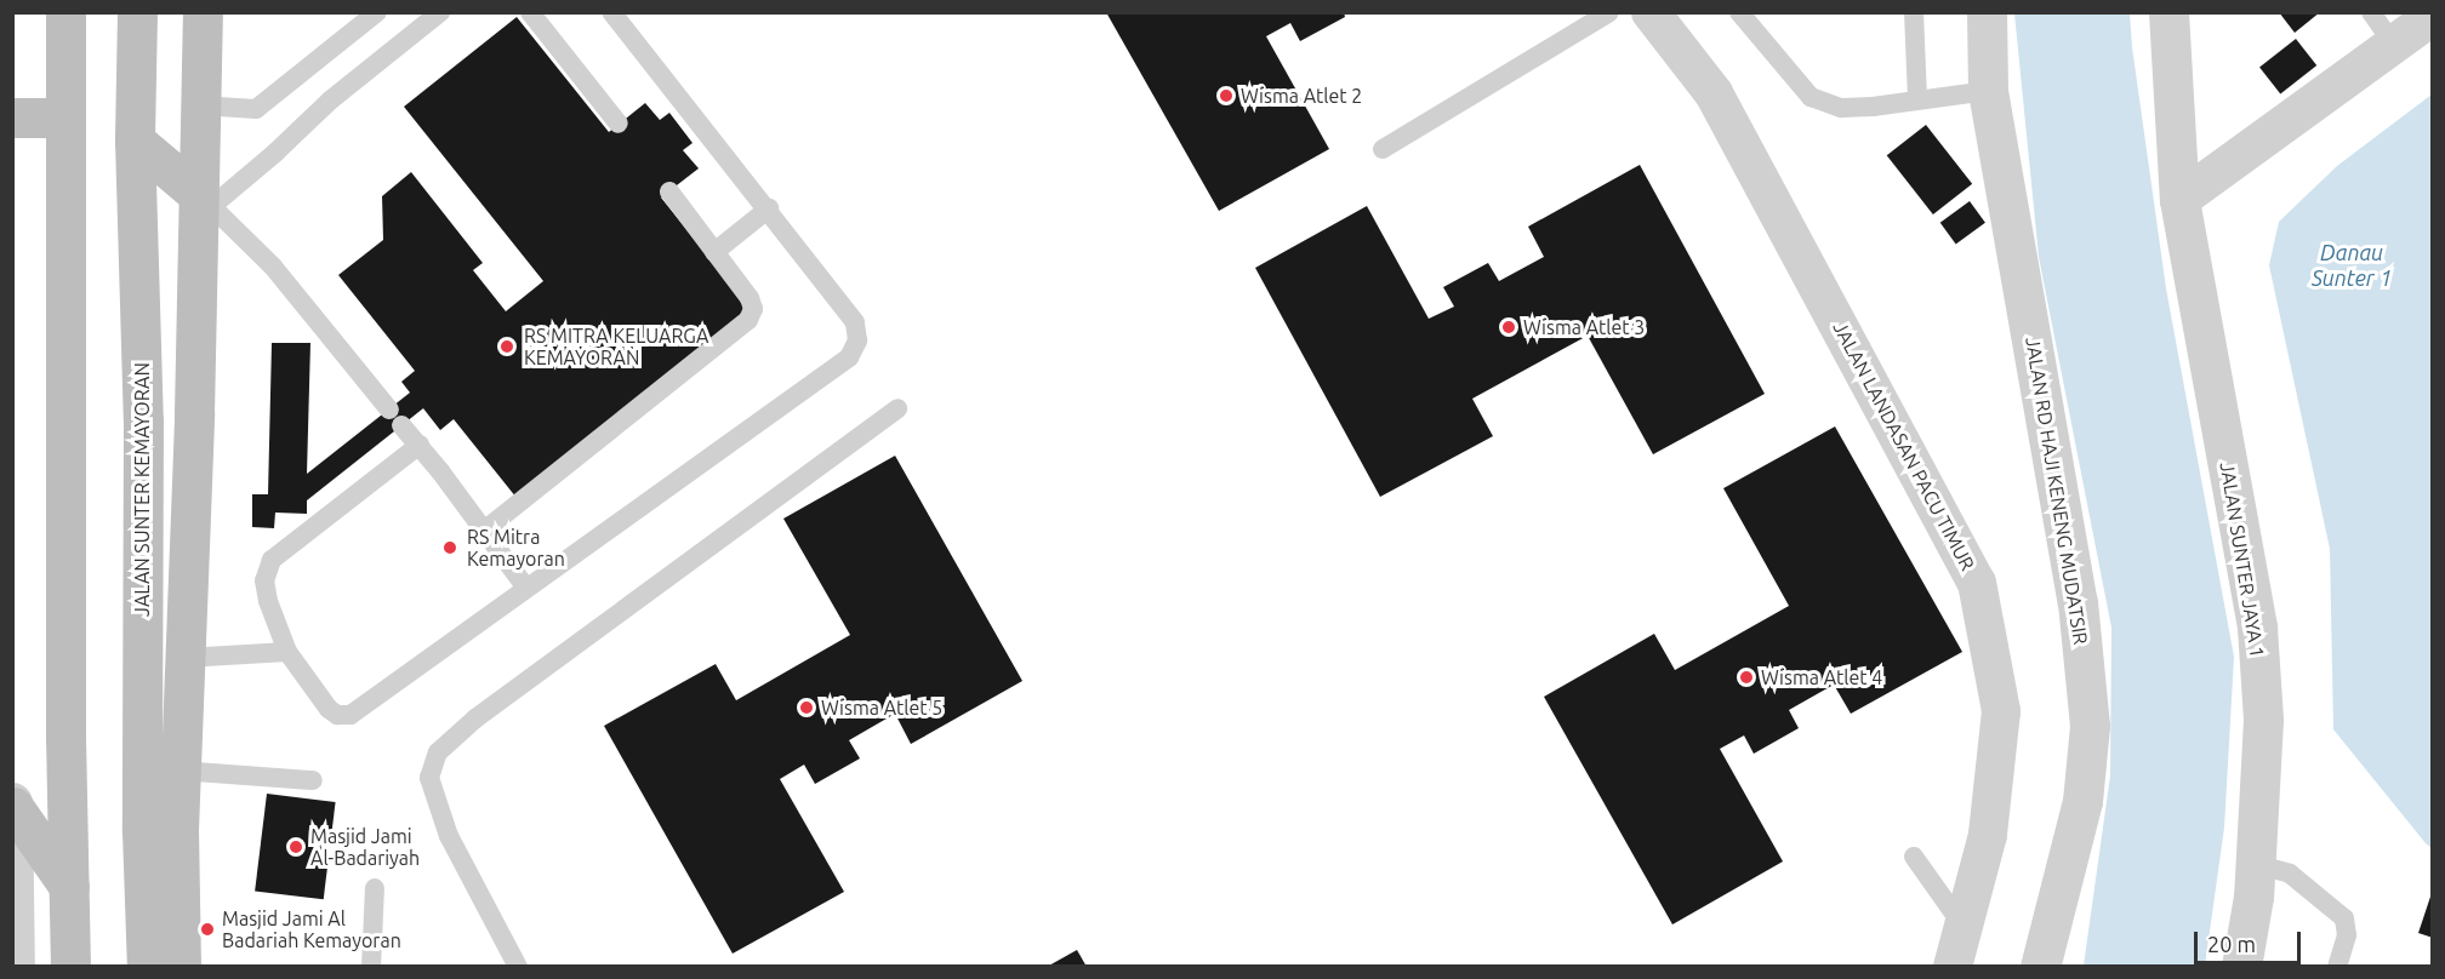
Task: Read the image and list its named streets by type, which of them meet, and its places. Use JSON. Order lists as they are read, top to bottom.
{
  "streets": {
    "main road": ["JALAN SUNTER KEMAYORAN"],
    "street": ["JALAN LANDASAN PACU TIMUR", "JALAN RD HAJI KENENG MUDATSIR", "JALAN SUNTER JAYA 1"]
  },
  "water": ["Danau Sunter 1"],
  "places": [
    "Wisma Atlet 2",
    "Wisma Atlet 3",
    "RS MITRA KELUARGA KEMAYORAN",
    "RS Mitra Kemayoran",
    "Wisma Atlet 4",
    "Wisma Atlet 5",
    "Masjid Jami Al-Badariyah",
    "Masjid Jami Al Badariah Kemayoran"
  ],
  "scale_bar": "20 m"
}
